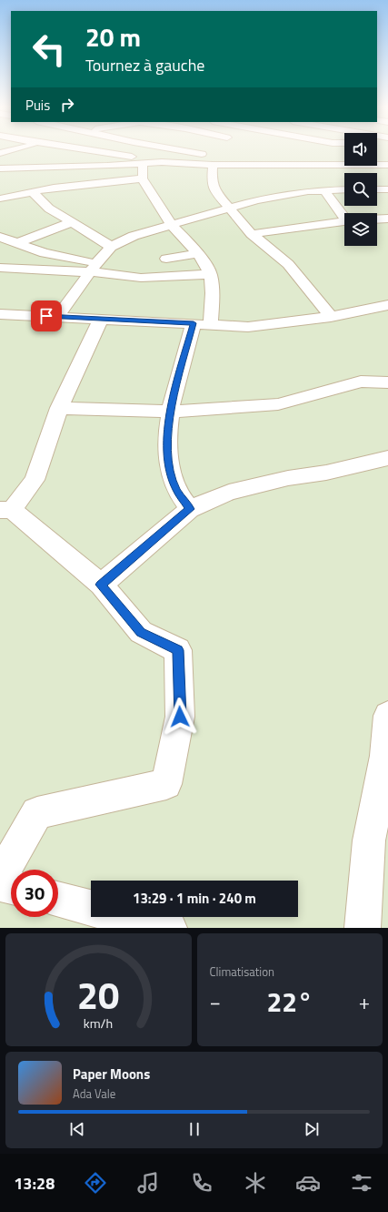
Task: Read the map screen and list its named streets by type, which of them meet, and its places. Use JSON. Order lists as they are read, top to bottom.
{
  "page": {
    "turn": ["20 m", "Tournez à gauche"],
    "then": "Puis",
    "limit": "30",
    "trip": "13:29 · 1 min · 240 m",
    "tile": "Climatisation",
    "heat": ["−", "22°", "+"],
    "song": ["Paper Moons", "Ada Vale"],
    "tabs": "13:28",
    "gauge": ["20", "km/h"]
  }
}
